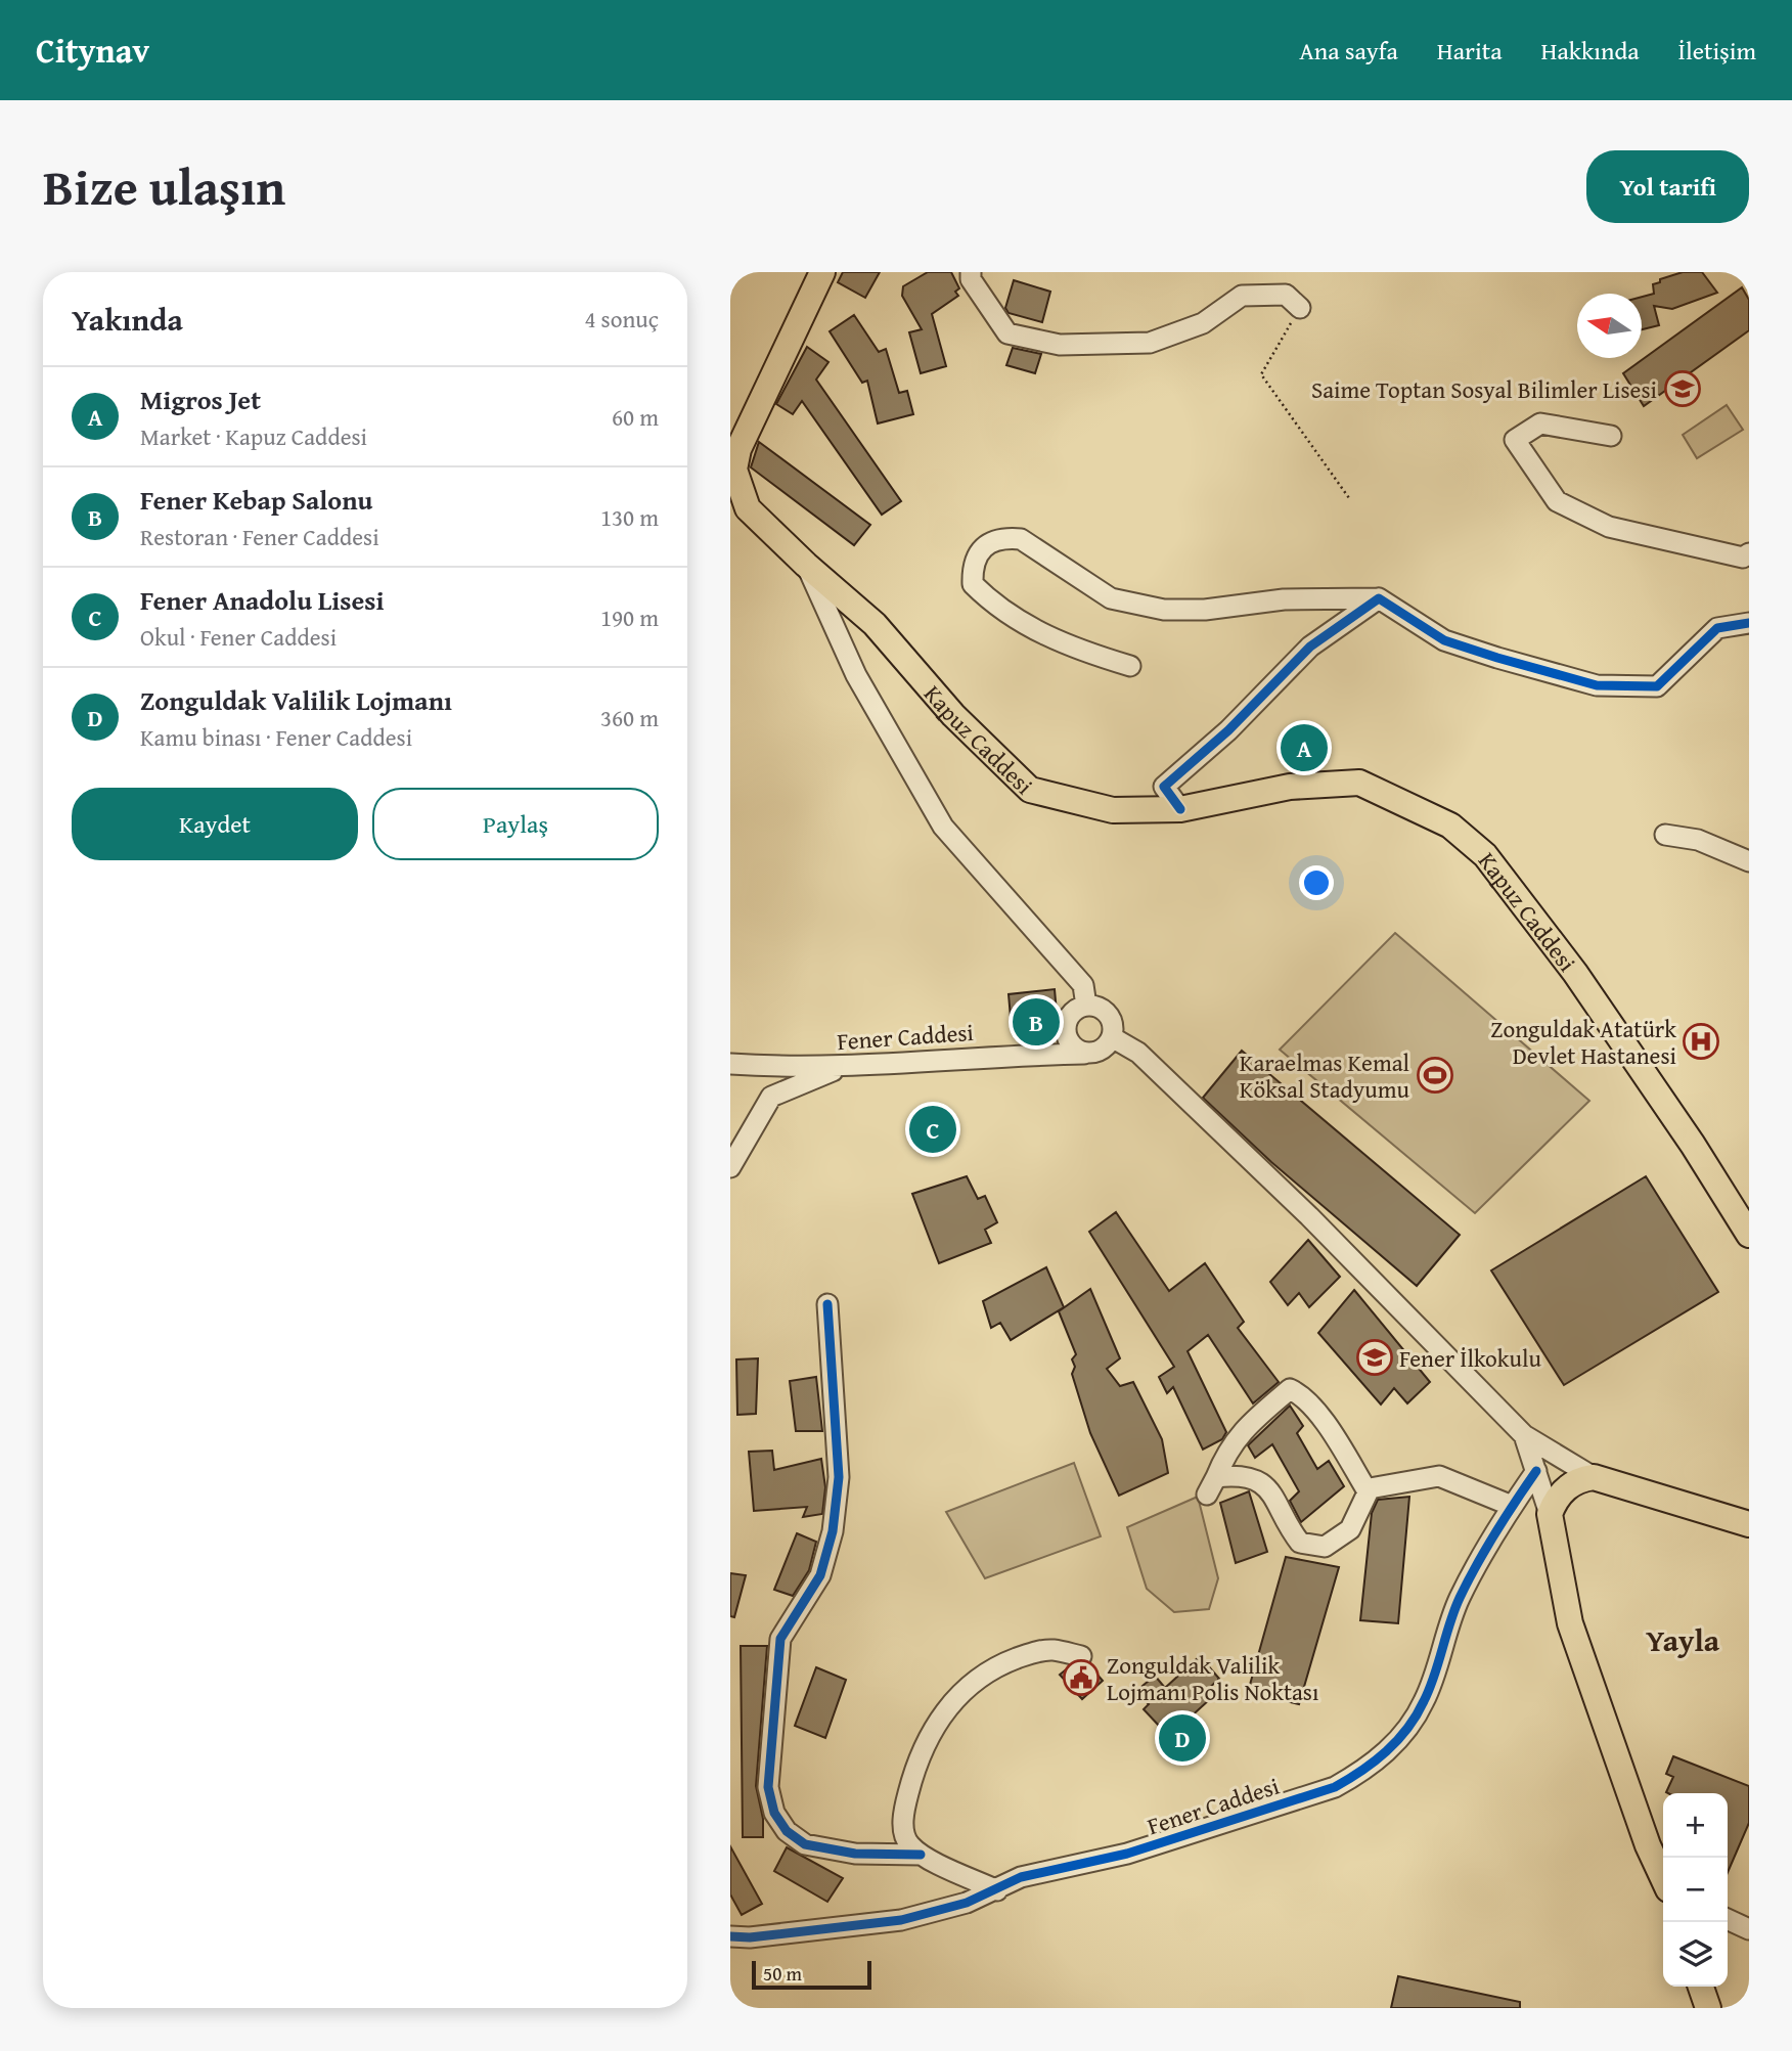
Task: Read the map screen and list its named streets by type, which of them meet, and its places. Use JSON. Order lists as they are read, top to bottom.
{
  "streets": {
    "main road": ["Kapuz Caddesi"],
    "street": ["Fener Caddesi"]
  },
  "districts": ["Yayla"],
  "places": {
    "school or university": ["Saime Toptan Sosyal Bilimler Lisesi", "Fener İlkokulu"],
    "hospital": ["Zonguldak Atatürk Devlet Hastanesi"],
    "sports": ["Karaelmas Kemal Köksal Stadyumu"],
    "public building": ["Zonguldak Valilik Lojmanı Polis Noktası"]
  },
  "scale_bar": "50 m",
  "north": "left",
  "page": {
    "header": "Citynav",
    "nav": [
      "Ana sayfa",
      "Harita",
      "Hakkında",
      "İletişim"
    ],
    "title": "Bize ulaşın",
    "buttons": [
      "Yol tarifi",
      ["Kaydet", "Paylaş"]
    ],
    "heading": ["Yakında", "4 sonuç"],
    "list": [
      {
        "mark": "A",
        "name": "Migros Jet",
        "note": "Market · Kapuz Caddesi",
        "value": "60 m"
      },
      {
        "mark": "B",
        "name": "Fener Kebap Salonu",
        "note": "Restoran · Fener Caddesi",
        "value": "130 m"
      },
      {
        "mark": "C",
        "name": "Fener Anadolu Lisesi",
        "note": "Okul · Fener Caddesi",
        "value": "190 m"
      },
      {
        "mark": "D",
        "name": "Zonguldak Valilik Lojmanı",
        "note": "Kamu binası · Fener Caddesi",
        "value": "360 m"
      }
    ],
    "pins": [
      "A",
      "B",
      "C",
      "D"
    ],
    "map_buttons": ["+", "−"],
    "scale": "50 m"
  }
}
